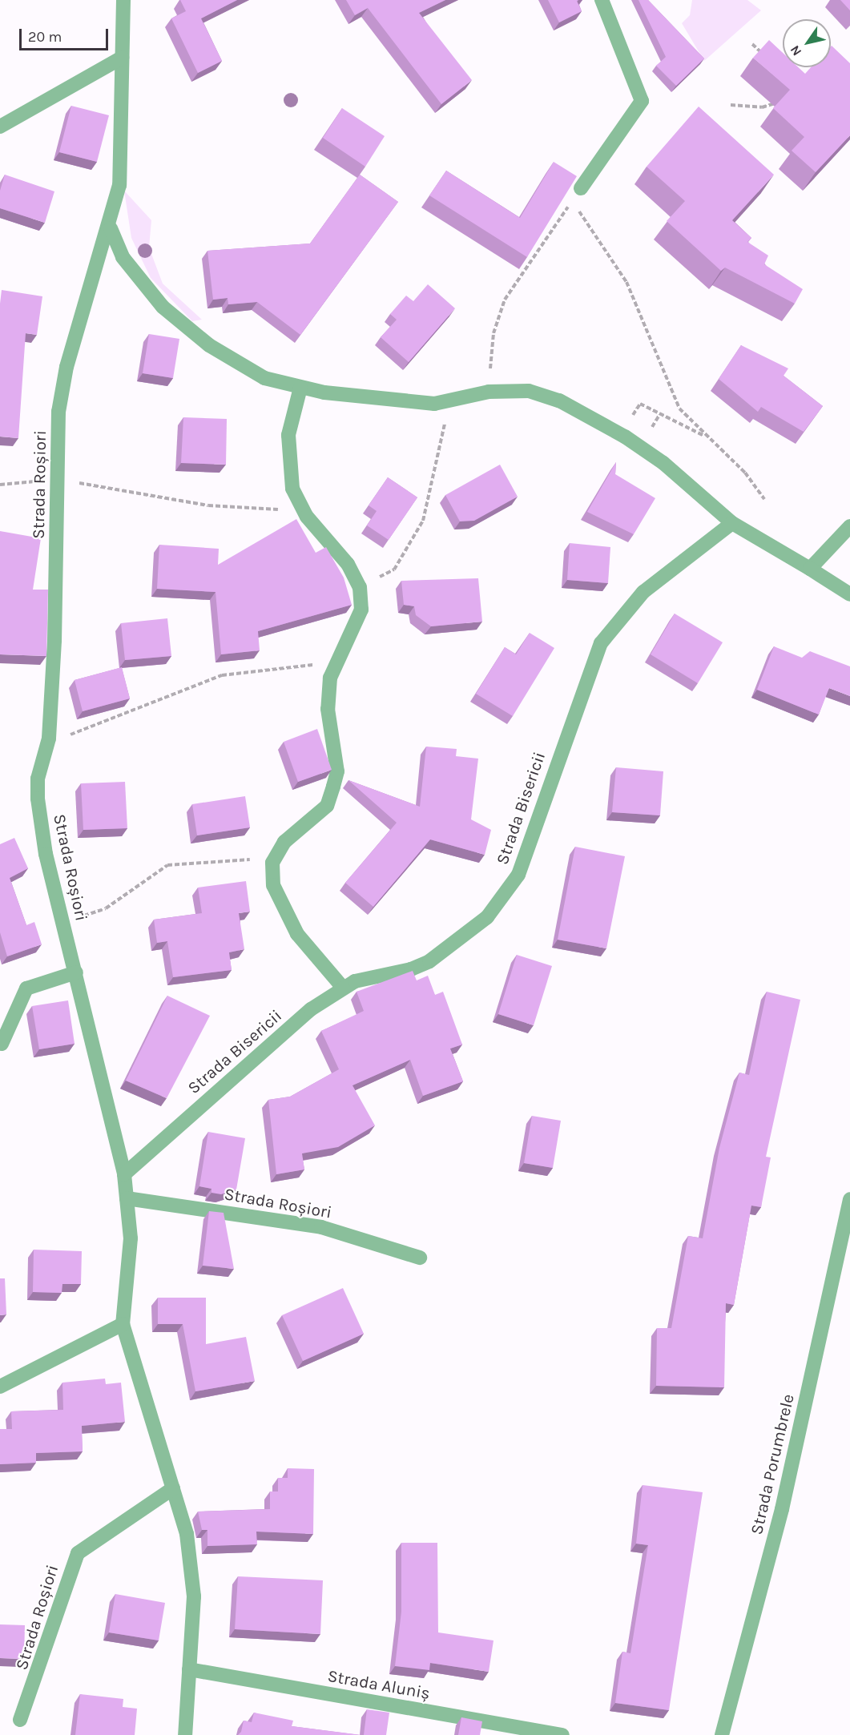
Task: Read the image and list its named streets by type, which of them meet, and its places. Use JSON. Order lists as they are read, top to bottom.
{
  "streets": {
    "street": [
      "Strada Roșiori",
      "Strada Bisericii",
      "Strada Porumbrele",
      "Strada Aluniș"
    ]
  },
  "crossings": [
    ["Strada Roșiori", "Strada Bisericii"],
    ["Strada Roșiori", "Strada Aluniș"]
  ],
  "scale_bar": "20 m",
  "north": "bottom left"
}
